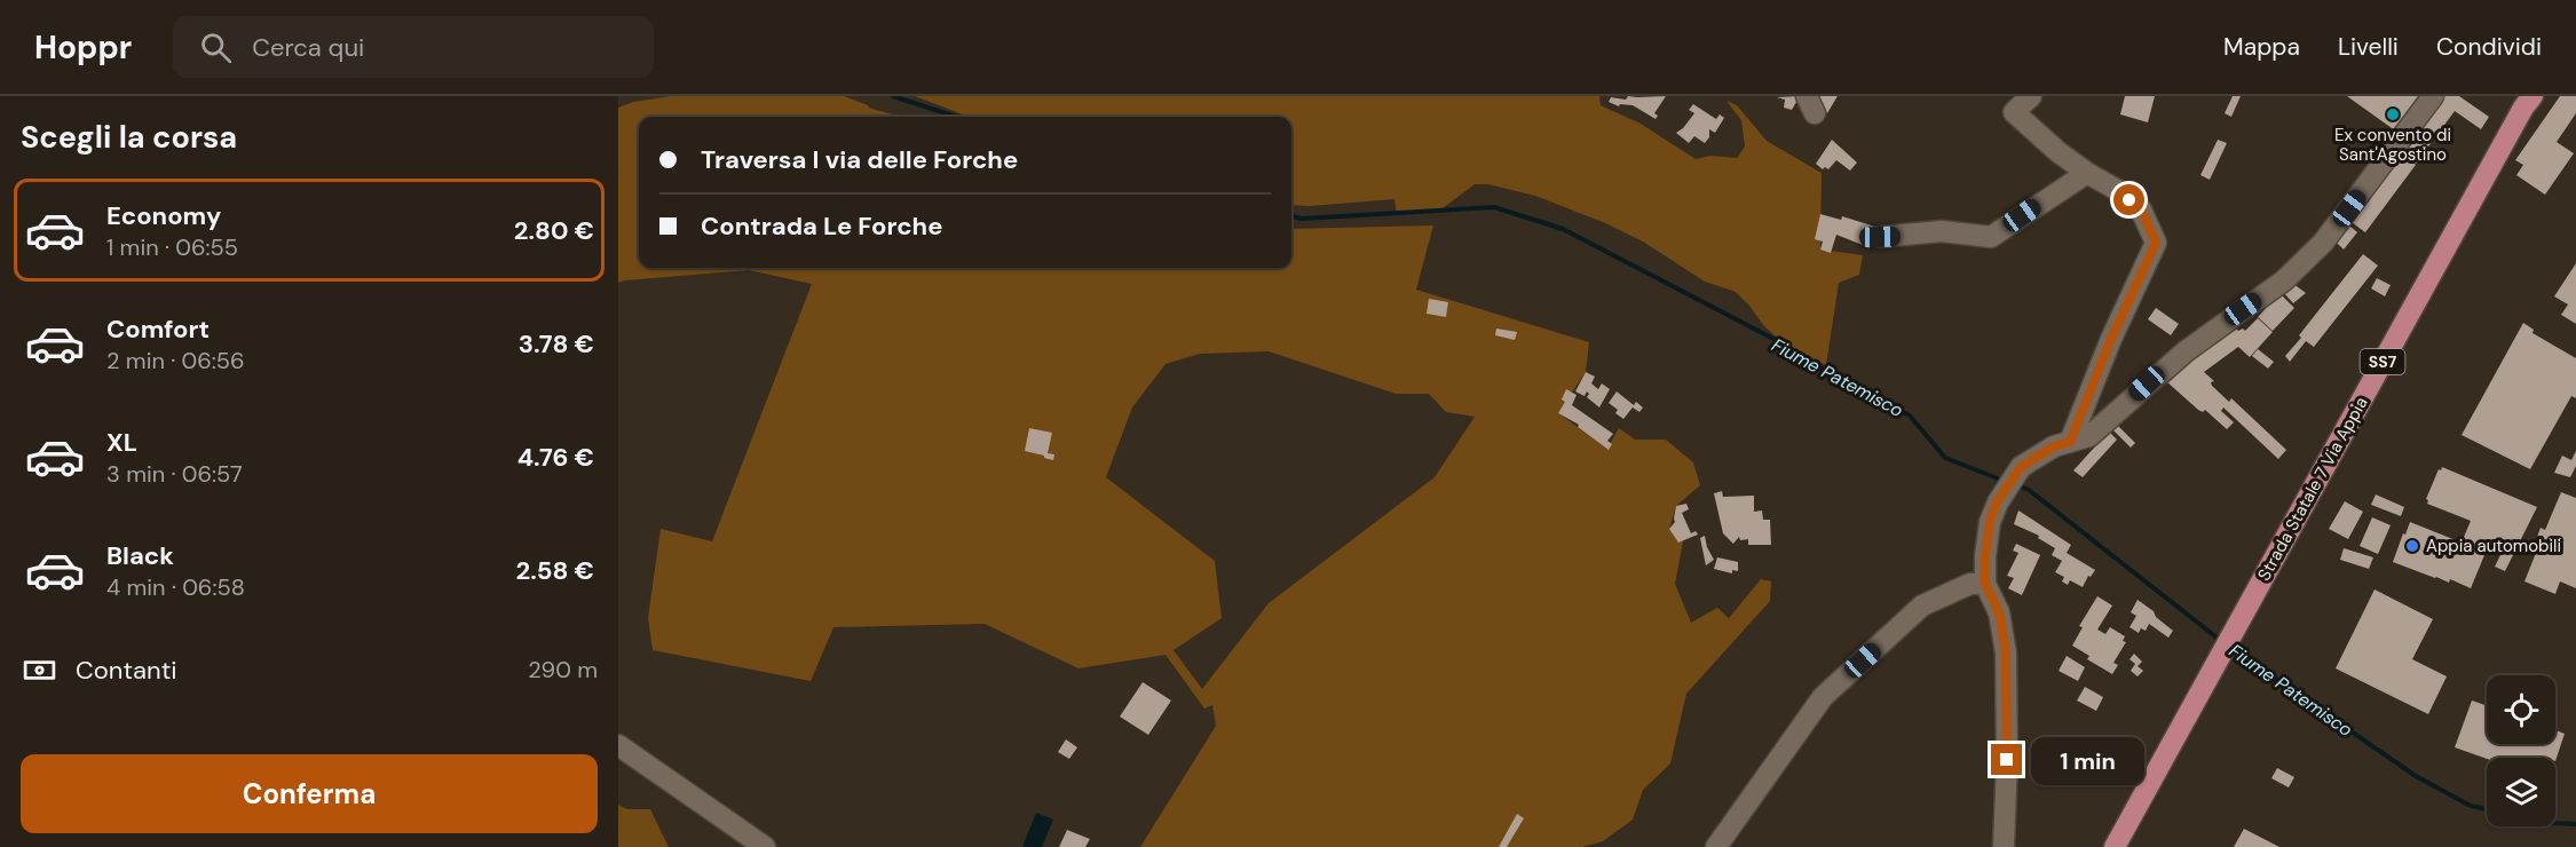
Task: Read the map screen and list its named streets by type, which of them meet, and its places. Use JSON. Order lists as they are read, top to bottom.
{
  "streets": {
    "main road": ["SS7", "Strada Statale 7 Via Appia"]
  },
  "water": ["Fiume Patemisco"],
  "places": ["Ex convento di Sant'Agostino", "Appia automobili"],
  "page": {
    "header": "Hoppr",
    "search": "Cerca qui",
    "nav": ["Mappa", "Livelli", "Condividi"],
    "heading": "Scegli la corsa",
    "banner": ["Traversa I via delle Forche", "Contrada Le Forche"],
    "list": [
      {
        "name": "Economy",
        "note": "1 min · 06:55",
        "value": "2.80 €"
      },
      {
        "name": "Comfort",
        "note": "2 min · 06:56",
        "value": "3.78 €"
      },
      {
        "name": "XL",
        "note": "3 min · 06:57",
        "value": "4.76 €"
      },
      {
        "name": "Black",
        "note": "4 min · 06:58",
        "value": "2.58 €"
      }
    ],
    "pay": ["Contanti", "290 m"],
    "bubble": "1 min",
    "buttons": "Conferma"
  }
}
